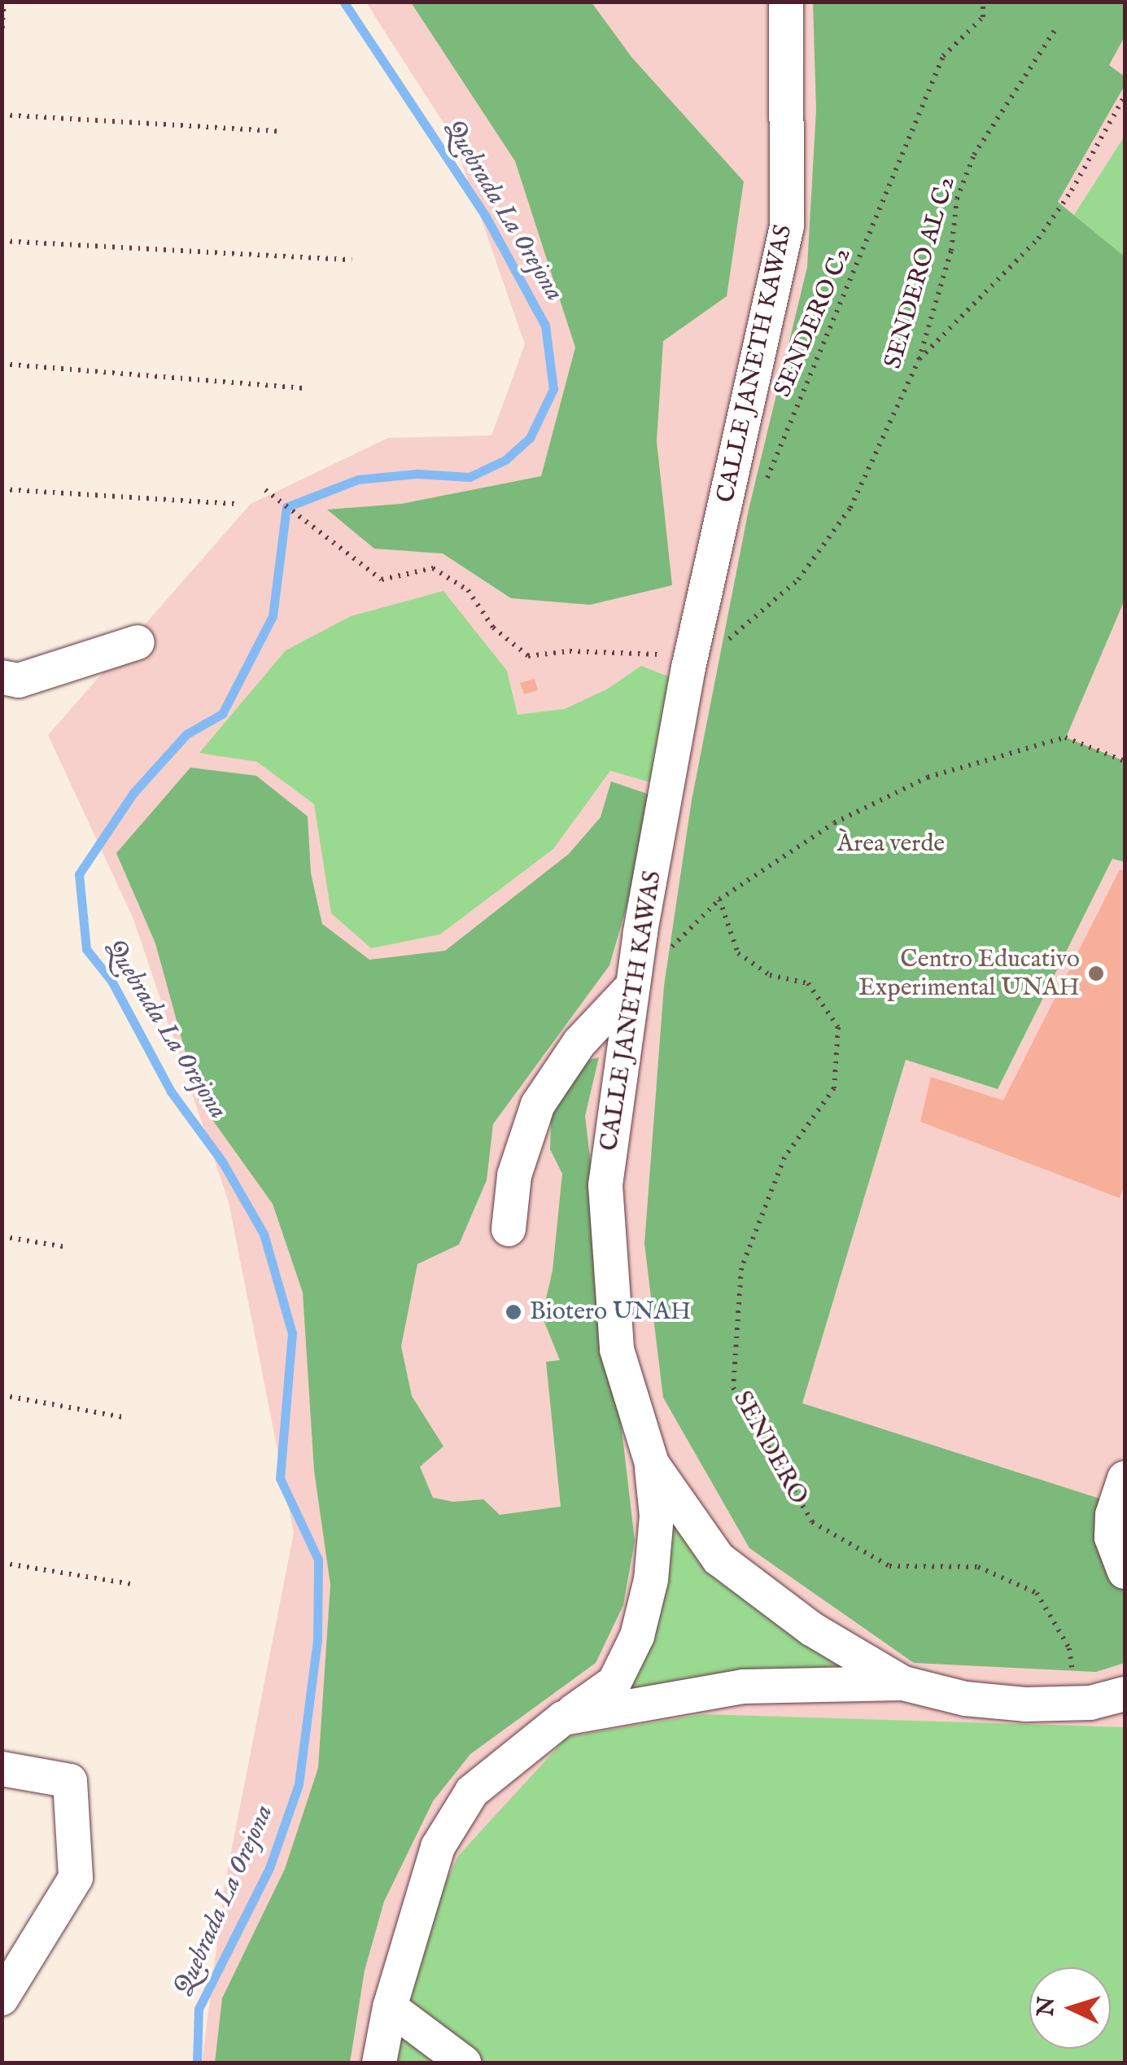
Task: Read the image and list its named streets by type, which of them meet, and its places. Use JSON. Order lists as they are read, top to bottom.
{
  "streets": {
    "street": ["CALLE JANETH KAWAS"],
    "path": ["SENDERO AL C2", "SENDERO C2", "SENDERO"]
  },
  "crossings": [
    ["SENDERO AL C2", "CALLE JANETH KAWAS"],
    ["CALLE JANETH KAWAS", "SENDERO"]
  ],
  "water": ["Quebrada La Orejona"],
  "parks": ["Àrea verde"],
  "places": ["Centro Educativo Experimental UNAH", "Biotero UNAH"],
  "north": "left"
}
